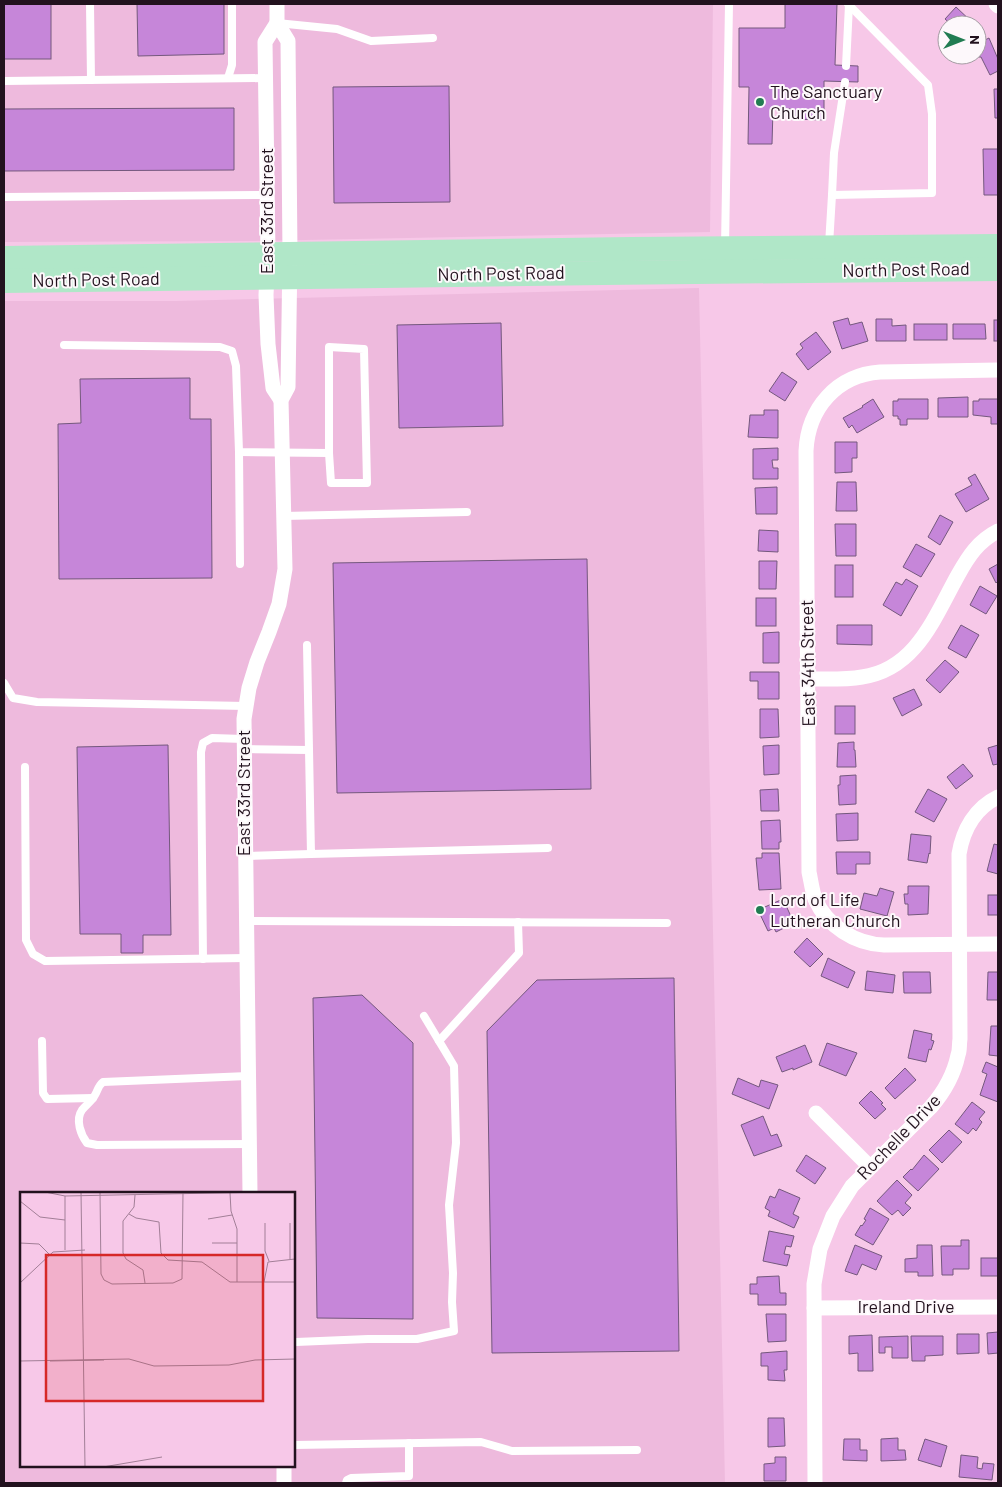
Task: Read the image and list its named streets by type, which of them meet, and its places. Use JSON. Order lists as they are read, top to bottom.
{
  "streets": {
    "main road": ["North Post Road"],
    "street": [
      "East 33rd Street",
      "East 34th Street",
      "Rochelle Drive",
      "Ireland Drive"
    ]
  },
  "crossings": [
    ["East 33rd Street", "North Post Road"],
    ["East 34th Street", "Rochelle Drive"],
    ["Rochelle Drive", "Ireland Drive"]
  ],
  "places": ["The Sanctuary Church", "Lord of Life Lutheran Church"],
  "north": "right"
}
